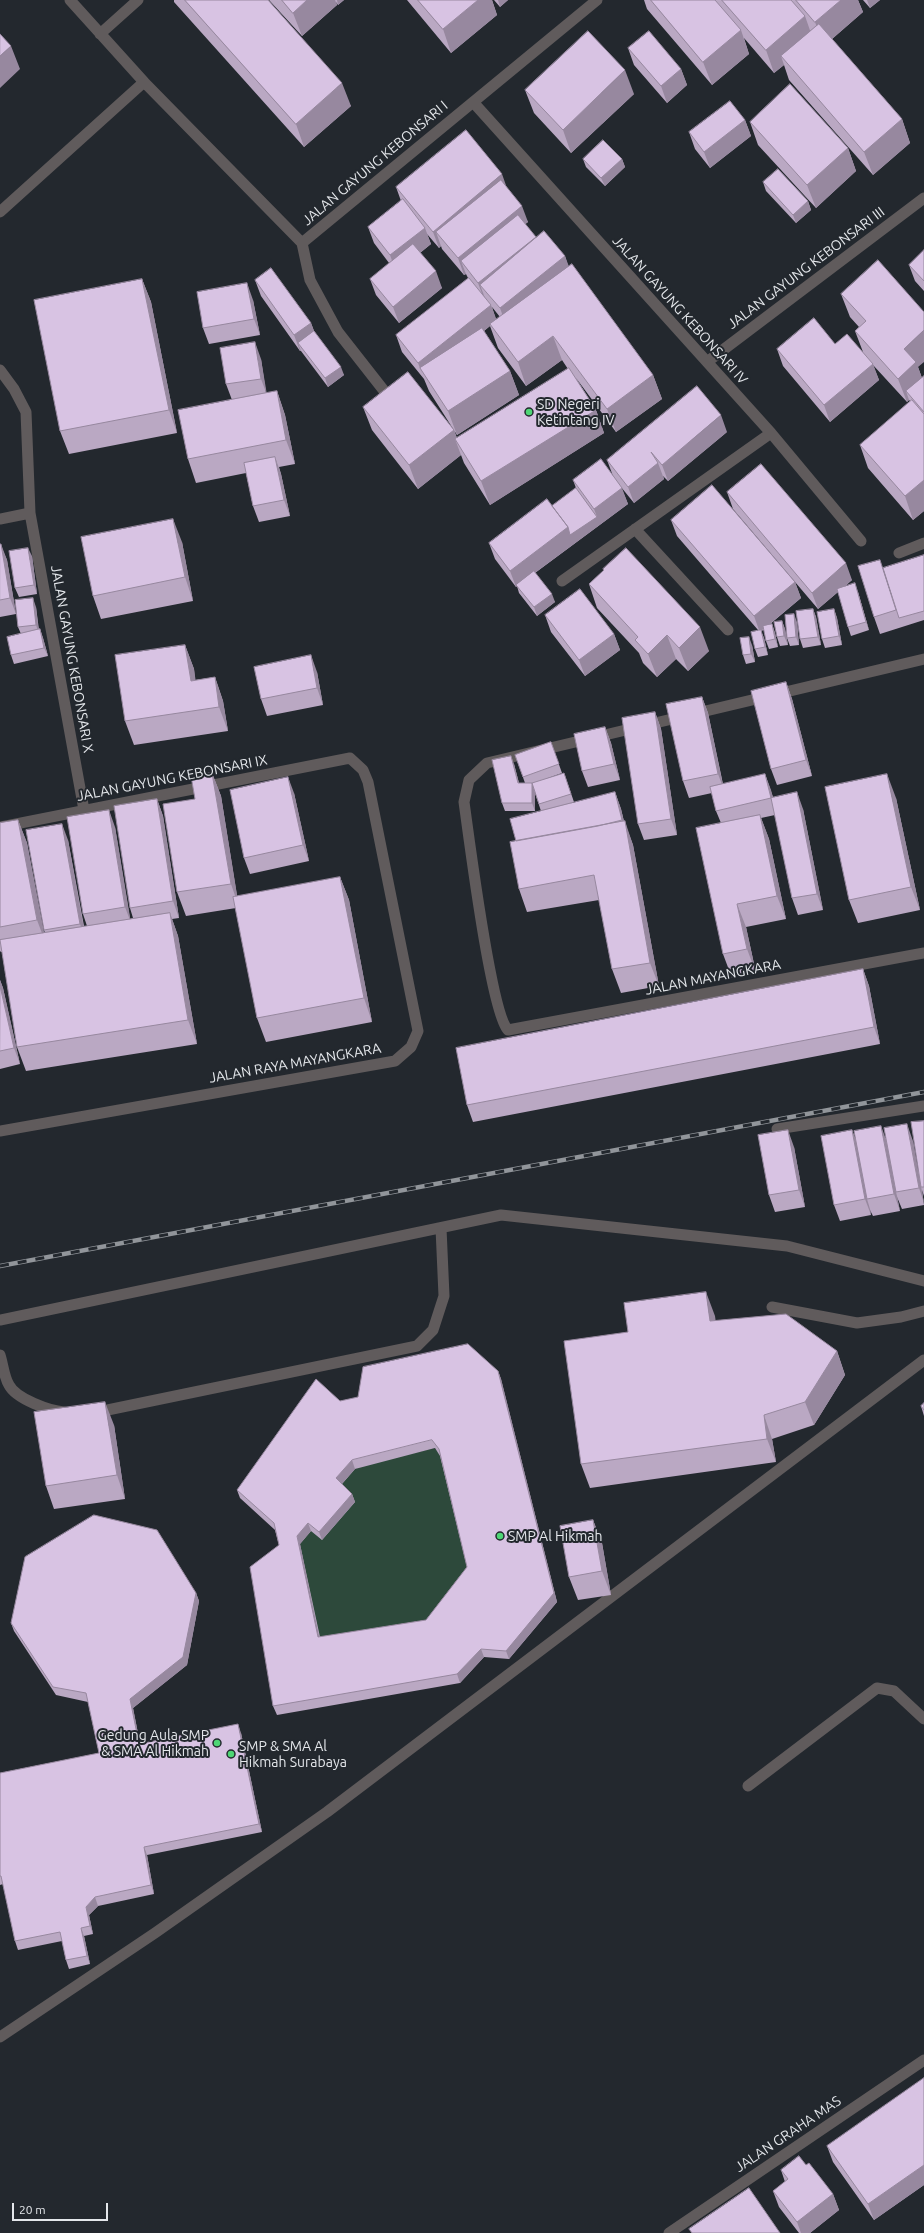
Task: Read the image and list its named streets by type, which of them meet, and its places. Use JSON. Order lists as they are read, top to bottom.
{
  "streets": {
    "street": [
      "JALAN GAYUNG KEBONSARI I",
      "JALAN GAYUNG KEBONSARI III",
      "JALAN GAYUNG KEBONSARI IV",
      "JALAN GAYUNG KEBONSARI X",
      "JALAN GAYUNG KEBONSARI IX",
      "JALAN MAYANGKARA",
      "JALAN RAYA MAYANGKARA",
      "JALAN GRAHA MAS"
    ]
  },
  "crossings": [
    ["JALAN GAYUNG KEBONSARI I", "JALAN GAYUNG KEBONSARI IV"],
    ["JALAN GAYUNG KEBONSARI III", "JALAN GAYUNG KEBONSARI IV"],
    ["JALAN GAYUNG KEBONSARI X", "JALAN GAYUNG KEBONSARI IX"],
    ["JALAN GAYUNG KEBONSARI IX", "JALAN RAYA MAYANGKARA"]
  ],
  "places": [
    "SD Negeri Ketintang IV",
    "SMP Al Hikmah",
    "Gedung Aula SMP & SMA Al Hikmah",
    "SMP & SMA Al Hikmah Surabaya"
  ],
  "scale_bar": "20 m"
}
